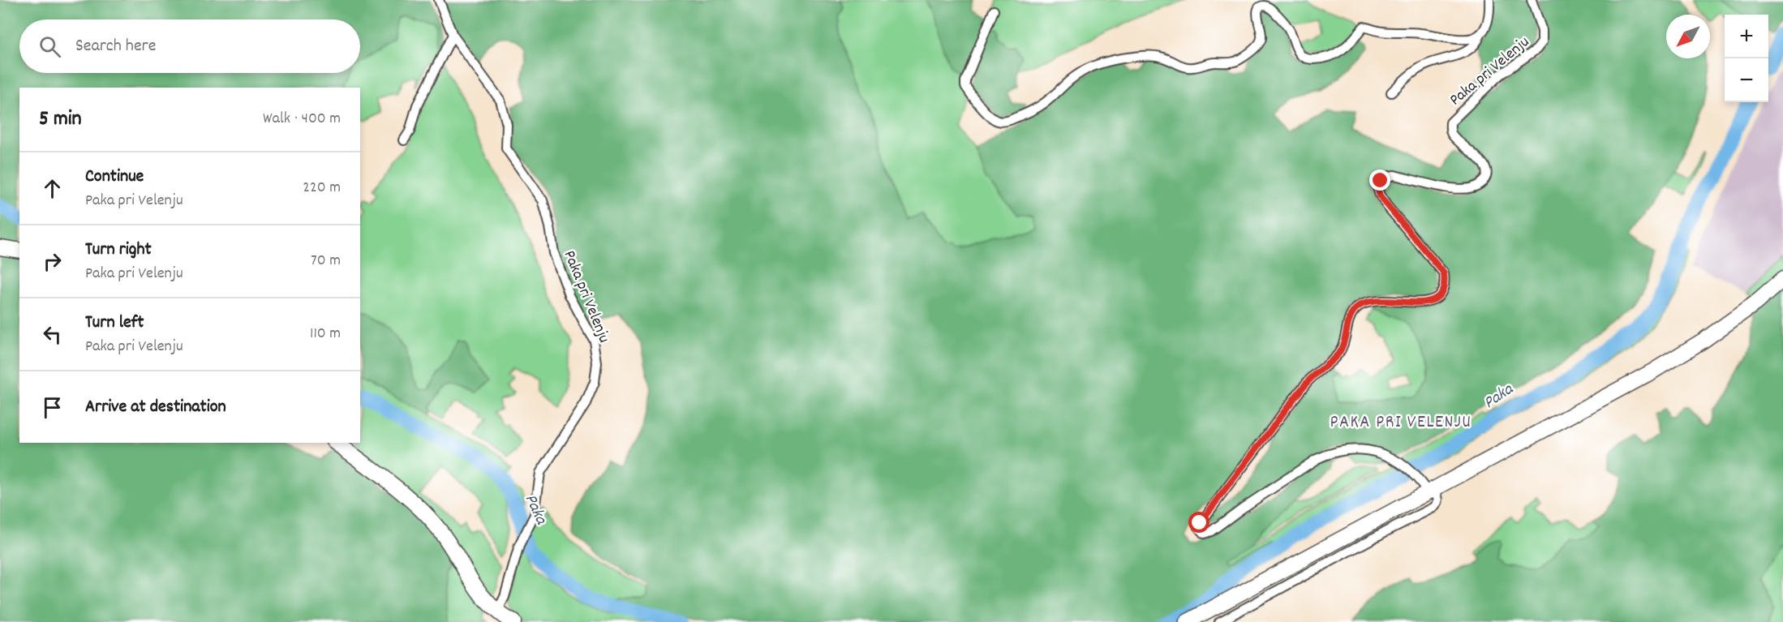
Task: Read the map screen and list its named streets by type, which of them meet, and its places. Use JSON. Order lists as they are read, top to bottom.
{
  "streets": {
    "street": ["Paka pri Velenju"]
  },
  "districts": ["PAKA PRI VELENJU"],
  "water": ["Paka"],
  "north": "bottom left",
  "page": {
    "map_buttons": ["+", "−"],
    "search": "Search here",
    "heading": ["5 min", "Walk · 400 m"],
    "list": [
      ["Continue", "Paka pri Velenju", "220 m"],
      ["Turn right", "Paka pri Velenju", "70 m"],
      ["Turn left", "Paka pri Velenju", "110 m"],
      "Arrive at destination"
    ]
  }
}
